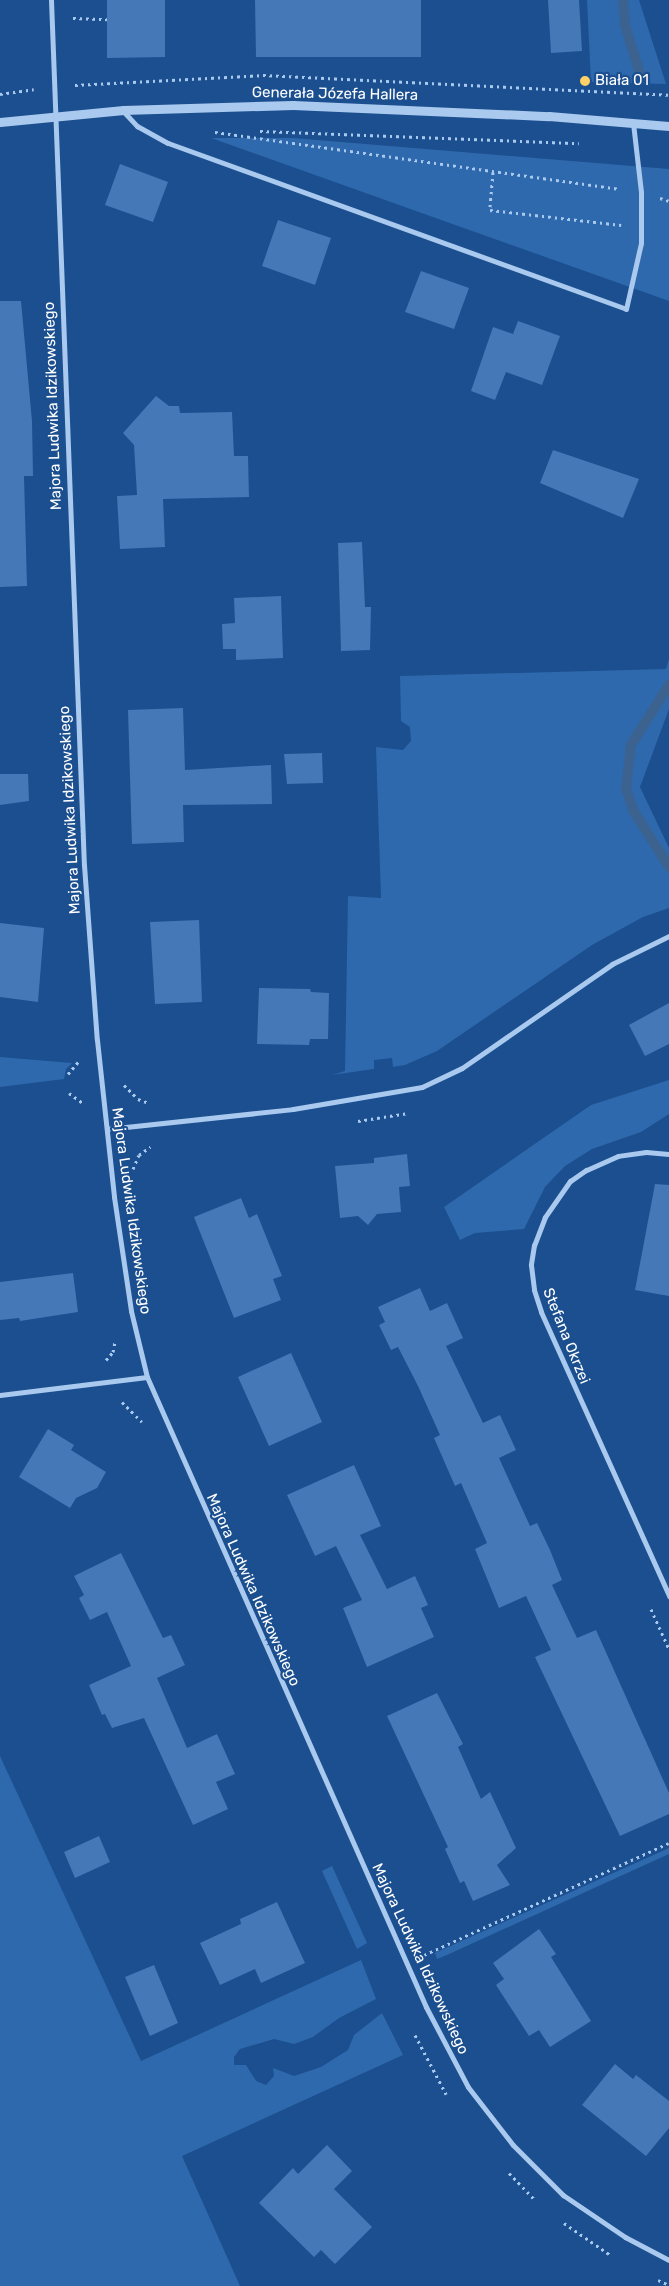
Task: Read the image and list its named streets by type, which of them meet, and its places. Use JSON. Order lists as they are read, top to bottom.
{
  "streets": {
    "street": ["Generała Józefa Hallera", "Majora Ludwika Idzikowskiego", "Stefana Okrzei"]
  },
  "crossings": [
    ["Generała Józefa Hallera", "Majora Ludwika Idzikowskiego"]
  ],
  "places": ["Biała 01"]
}
